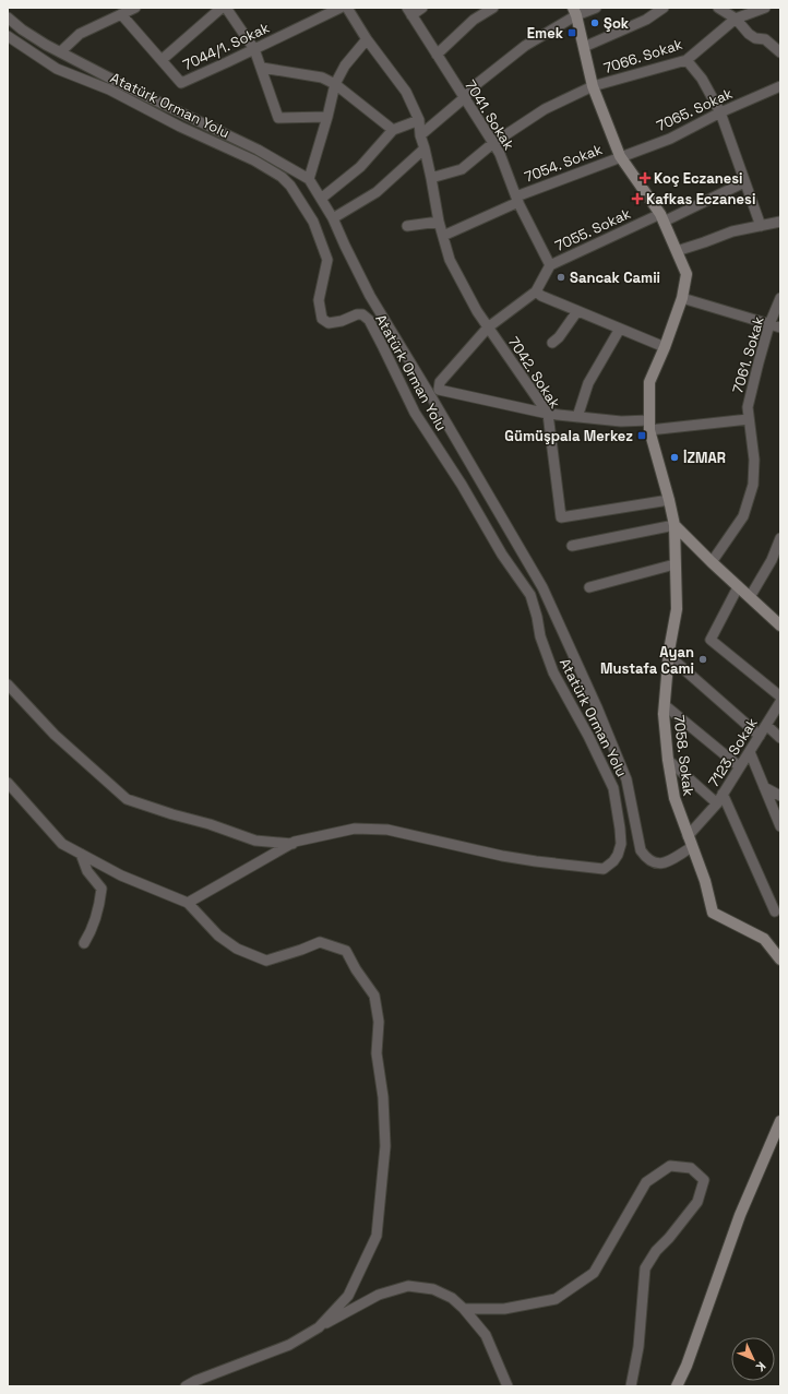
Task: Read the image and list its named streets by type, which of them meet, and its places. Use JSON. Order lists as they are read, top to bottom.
{
  "streets": {
    "main road": ["7058. Sokak"],
    "street": [
      "7044/1. Sokak",
      "7066. Sokak",
      "Atatürk Orman Yolu",
      "7065. Sokak",
      "7041. Sokak",
      "7054. Sokak",
      "7055. Sokak",
      "7061. Sokak",
      "7042. Sokak",
      "7123. Sokak"
    ]
  },
  "crossings": [
    ["7066. Sokak", "7041. Sokak"],
    ["7066. Sokak", "7042. Sokak"],
    ["7066. Sokak", "7058. Sokak"],
    ["7065. Sokak", "7054. Sokak"],
    ["7065. Sokak", "7058. Sokak"],
    ["7041. Sokak", "7054. Sokak"],
    ["7041. Sokak", "7055. Sokak"],
    ["7054. Sokak", "7042. Sokak"],
    ["7054. Sokak", "7058. Sokak"],
    ["7055. Sokak", "7042. Sokak"],
    ["7055. Sokak", "7058. Sokak"],
    ["7042. Sokak", "7058. Sokak"],
    ["7123. Sokak", "7058. Sokak"]
  ],
  "places": {
    "other": [
      "Şok",
      "Sancak Camii",
      "İZMAR",
      "Ayan Mustafa Cami"
    ],
    "transit": ["Emek", "Gümüşpala Merkez"],
    "health": ["Koç Eczanesi", "Kafkas Eczanesi"]
  },
  "north": "bottom right"
}
